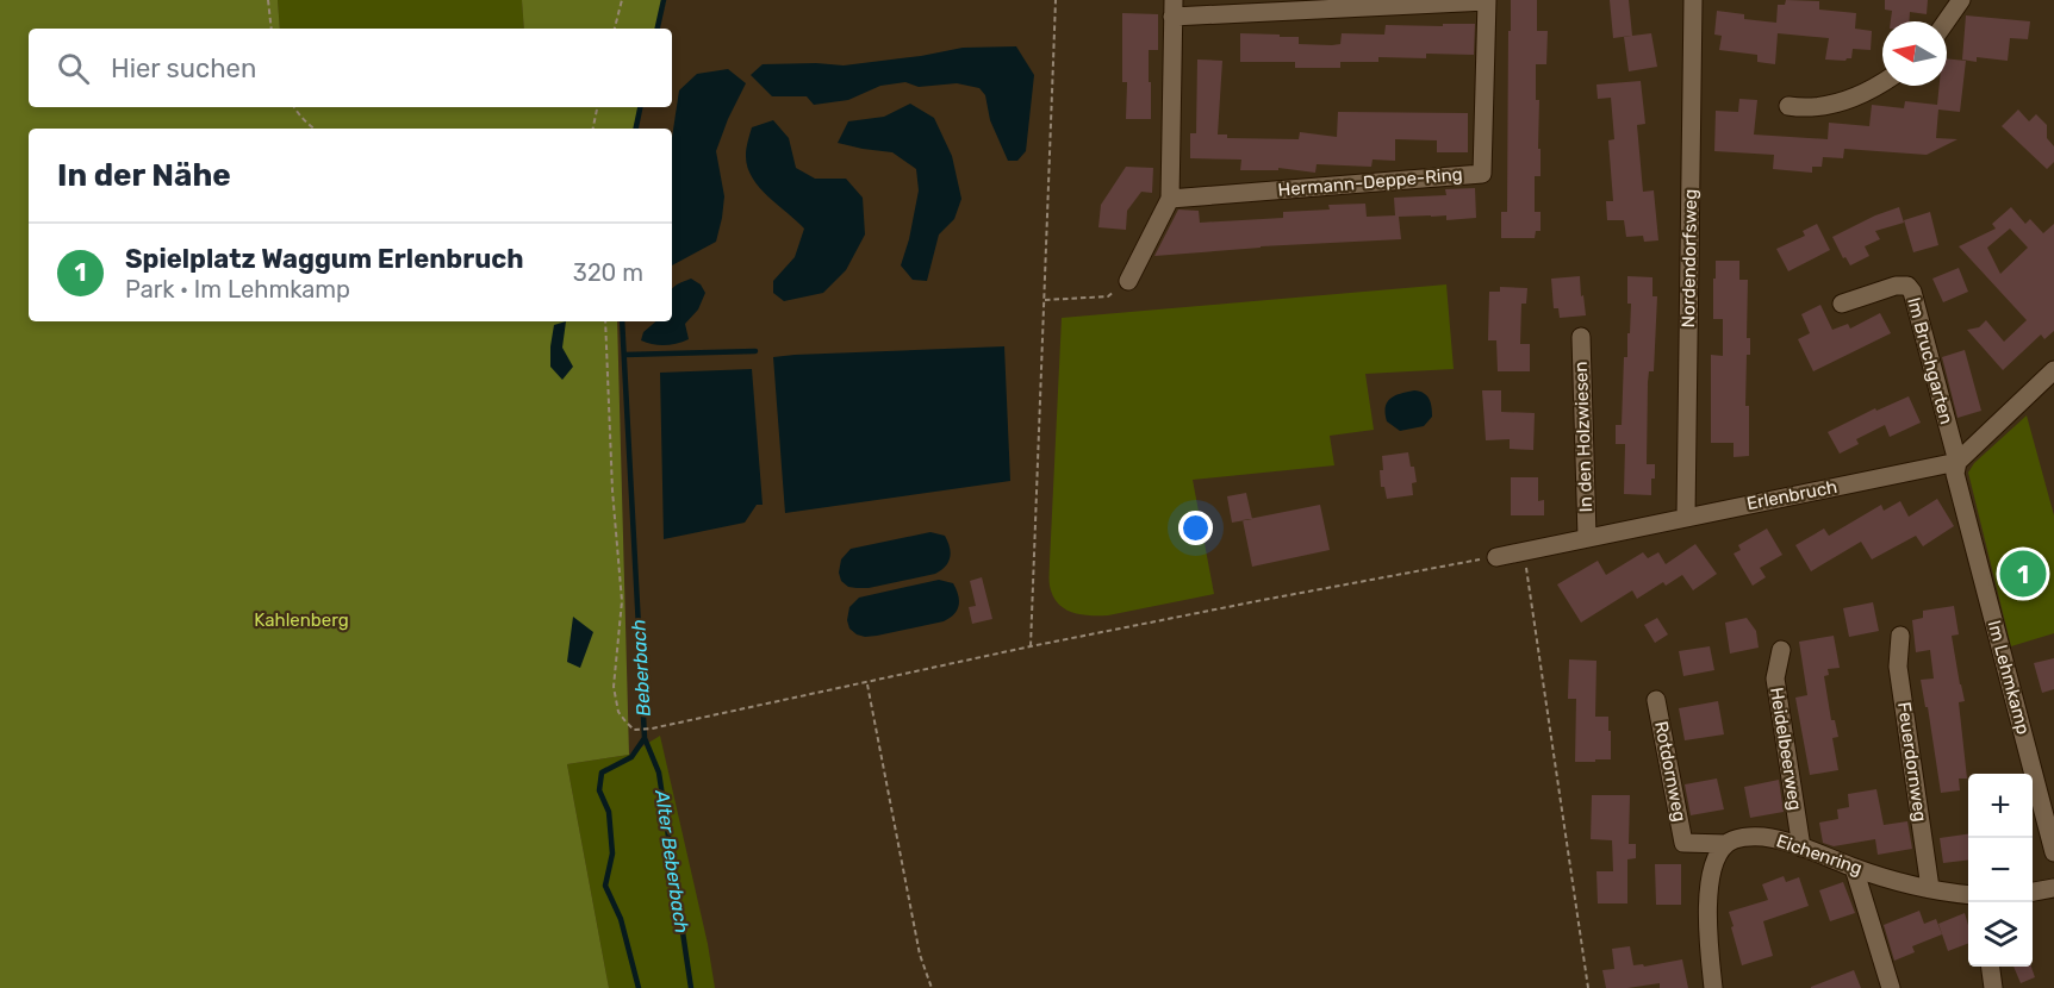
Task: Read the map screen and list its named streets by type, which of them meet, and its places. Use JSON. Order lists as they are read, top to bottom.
{
  "streets": {
    "street": [
      "Hermann-Deppe-Ring",
      "Nordendorfsweg",
      "Im Bruchgarten",
      "In den Holzwiesen",
      "Erlenbruch",
      "Im Lehmkamp",
      "Heidelbeerweg",
      "Feuerdornweg",
      "Rotdornweg",
      "Eichenring"
    ]
  },
  "crossings": [
    ["Nordendorfsweg", "Erlenbruch"],
    ["Im Bruchgarten", "Erlenbruch"],
    ["Im Bruchgarten", "Im Lehmkamp"],
    ["In den Holzwiesen", "Erlenbruch"],
    ["Erlenbruch", "Im Lehmkamp"],
    ["Heidelbeerweg", "Eichenring"],
    ["Feuerdornweg", "Eichenring"],
    ["Rotdornweg", "Eichenring"]
  ],
  "water": ["Beberbach", "Alter Beberbach"],
  "parks": ["Kahlenberg"],
  "north": "left",
  "page": {
    "search": "Hier suchen",
    "heading": "In der Nähe",
    "list": [
      {
        "mark": "1",
        "name": "Spielplatz Waggum Erlenbruch",
        "note": "Park · Im Lehmkamp",
        "value": "320 m"
      }
    ],
    "pins": "1",
    "map_buttons": ["+", "−"]
  }
}
